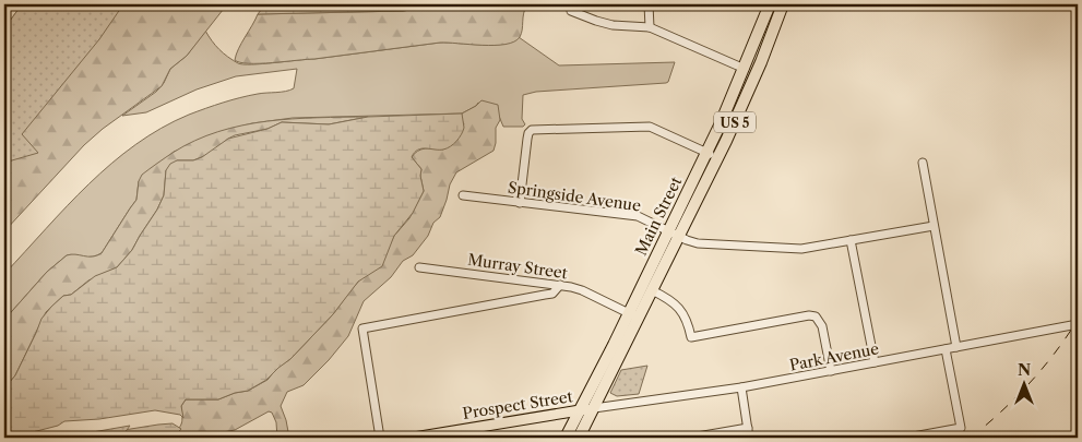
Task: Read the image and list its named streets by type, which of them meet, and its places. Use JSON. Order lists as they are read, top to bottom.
{
  "streets": {
    "highway": ["US 5", "Main Street"],
    "main road": ["Prospect Street"],
    "street": ["Springside Avenue", "Murray Street", "Park Avenue"]
  },
  "crossings": [
    ["Springside Avenue", "Main Street"],
    ["Main Street", "Murray Street"],
    ["Main Street", "Park Avenue"],
    ["Main Street", "Prospect Street"],
    ["Park Avenue", "Prospect Street"]
  ],
  "north": "top"
}
